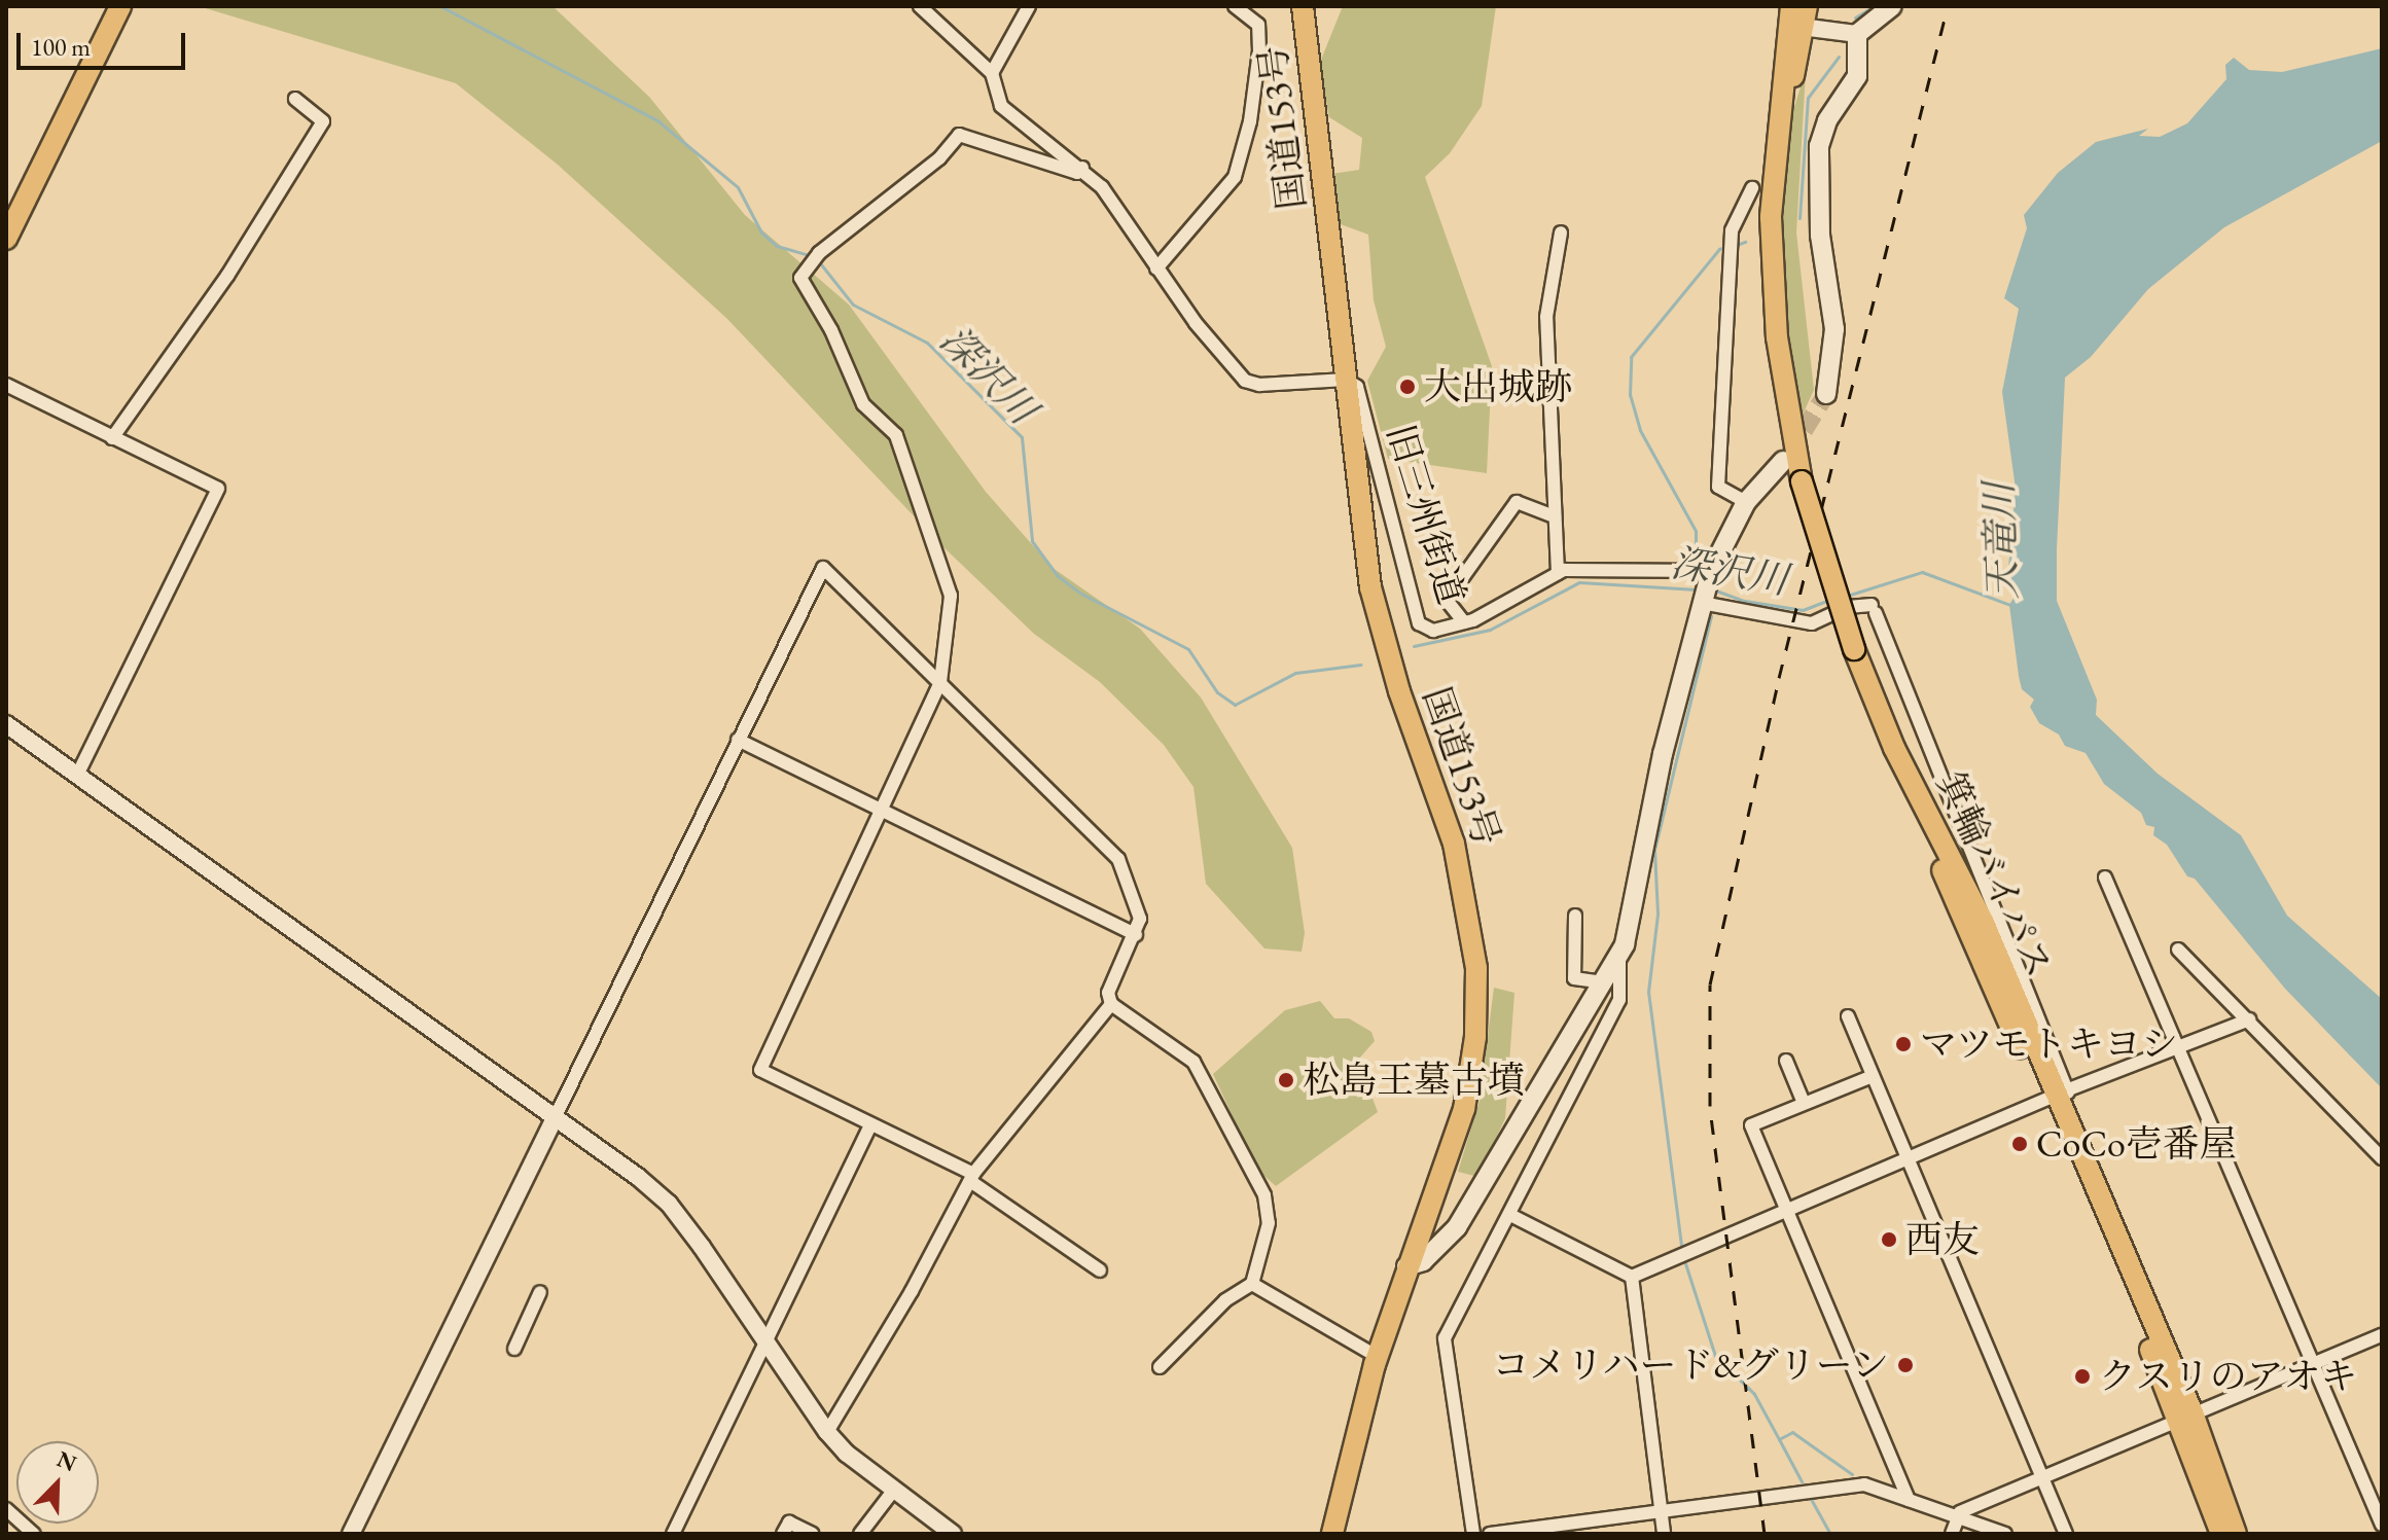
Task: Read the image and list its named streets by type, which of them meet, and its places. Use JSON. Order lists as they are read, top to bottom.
{
  "streets": {
    "main road": ["国道153号", "箕輪バイパス"],
    "street": ["旧三州街道"]
  },
  "crossings": [
    ["国道153号", "旧三州街道"]
  ],
  "water": ["深沢川", "天竜川"],
  "places": [
    "大出城跡",
    "マツモトキヨシ",
    "松島王墓古墳",
    "CoCo壱番屋",
    "西友",
    "コメリハード&グリーン",
    "クスリのアオキ"
  ],
  "scale_bar": "100 m",
  "north": "top right"
}
